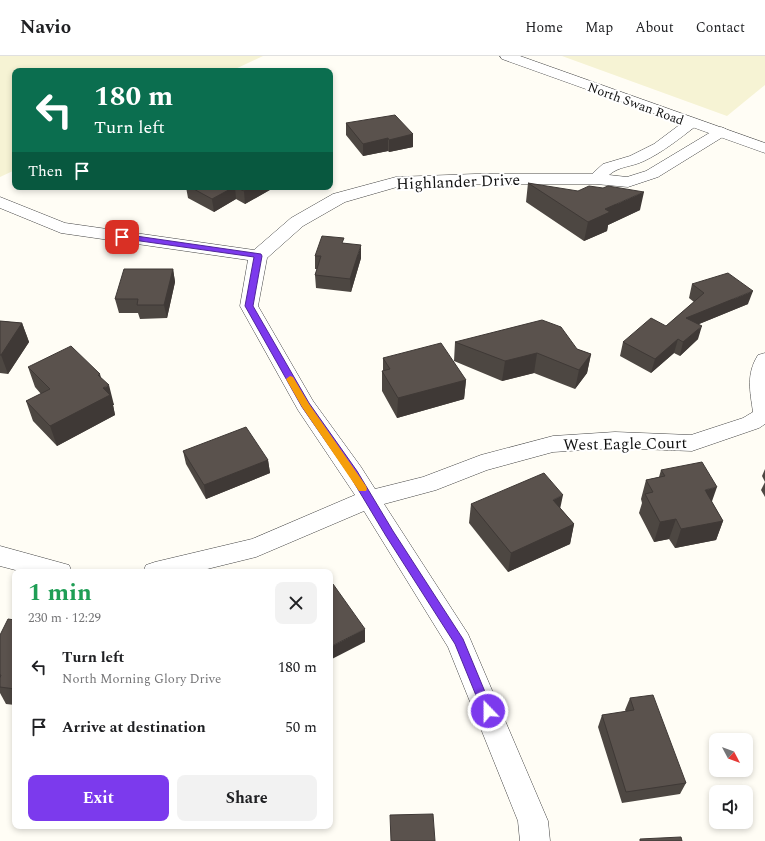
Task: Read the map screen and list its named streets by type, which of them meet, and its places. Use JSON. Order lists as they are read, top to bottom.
{
  "streets": {
    "street": ["North Swan Road", "Highlander Drive", "West Eagle Court"]
  },
  "crossings": [
    ["North Swan Road", "Highlander Drive"]
  ],
  "north": "bottom right",
  "page": {
    "header": "Navio",
    "nav": [
      "Home",
      "Map",
      "About",
      "Contact"
    ],
    "turn": ["180 m", "Turn left"],
    "then": "Then",
    "heading": ["1 min", "230 m · 12:29"],
    "list": [
      {
        "name": "Turn left",
        "note": "North Morning Glory Drive",
        "value": "180 m"
      },
      {
        "name": "Arrive at destination",
        "value": "50 m"
      }
    ],
    "buttons": ["Exit", "Share"]
  }
}
